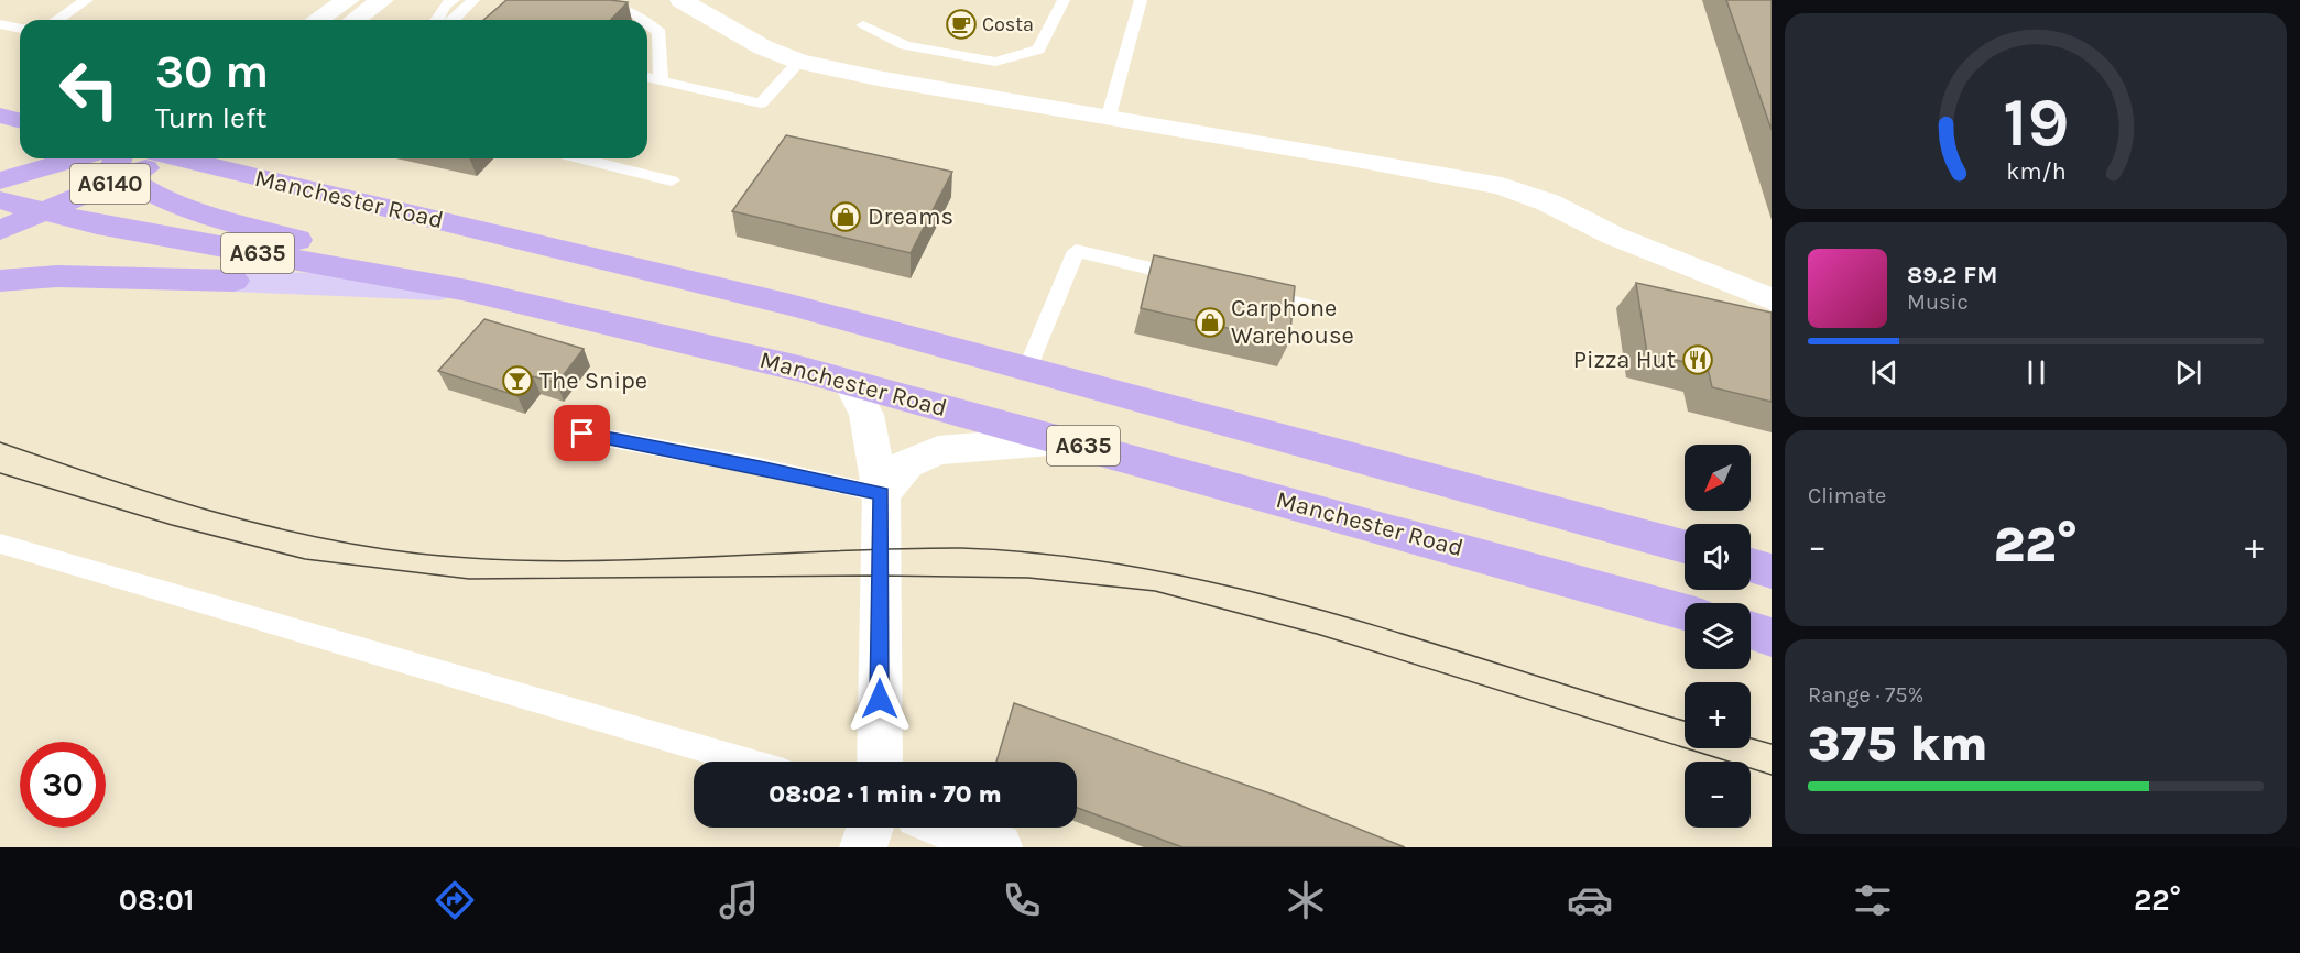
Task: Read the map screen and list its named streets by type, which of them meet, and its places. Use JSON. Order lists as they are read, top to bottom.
{
  "streets": {
    "highway": ["A6140", "Manchester Road", "A635"]
  },
  "crossings": [
    ["A6140", "Manchester Road"]
  ],
  "places": {
    "cafe": ["Costa"],
    "shop": ["Dreams", "Carphone Warehouse"],
    "restaurant": ["Pizza Hut"],
    "bar": ["The Snipe"]
  },
  "north": "bottom left",
  "page": {
    "turn": ["30 m", "Turn left"],
    "song": ["89.2 FM", "Music"],
    "tile": [
      "Climate",
      ["Range · 75%", "375 km"]
    ],
    "map_buttons": ["+", "−"],
    "heat": ["−", "22°", "+"],
    "limit": "30",
    "trip": "08:02 · 1 min · 70 m",
    "tabs": ["08:01", "22°"],
    "gauge": ["19", "km/h"]
  }
}
